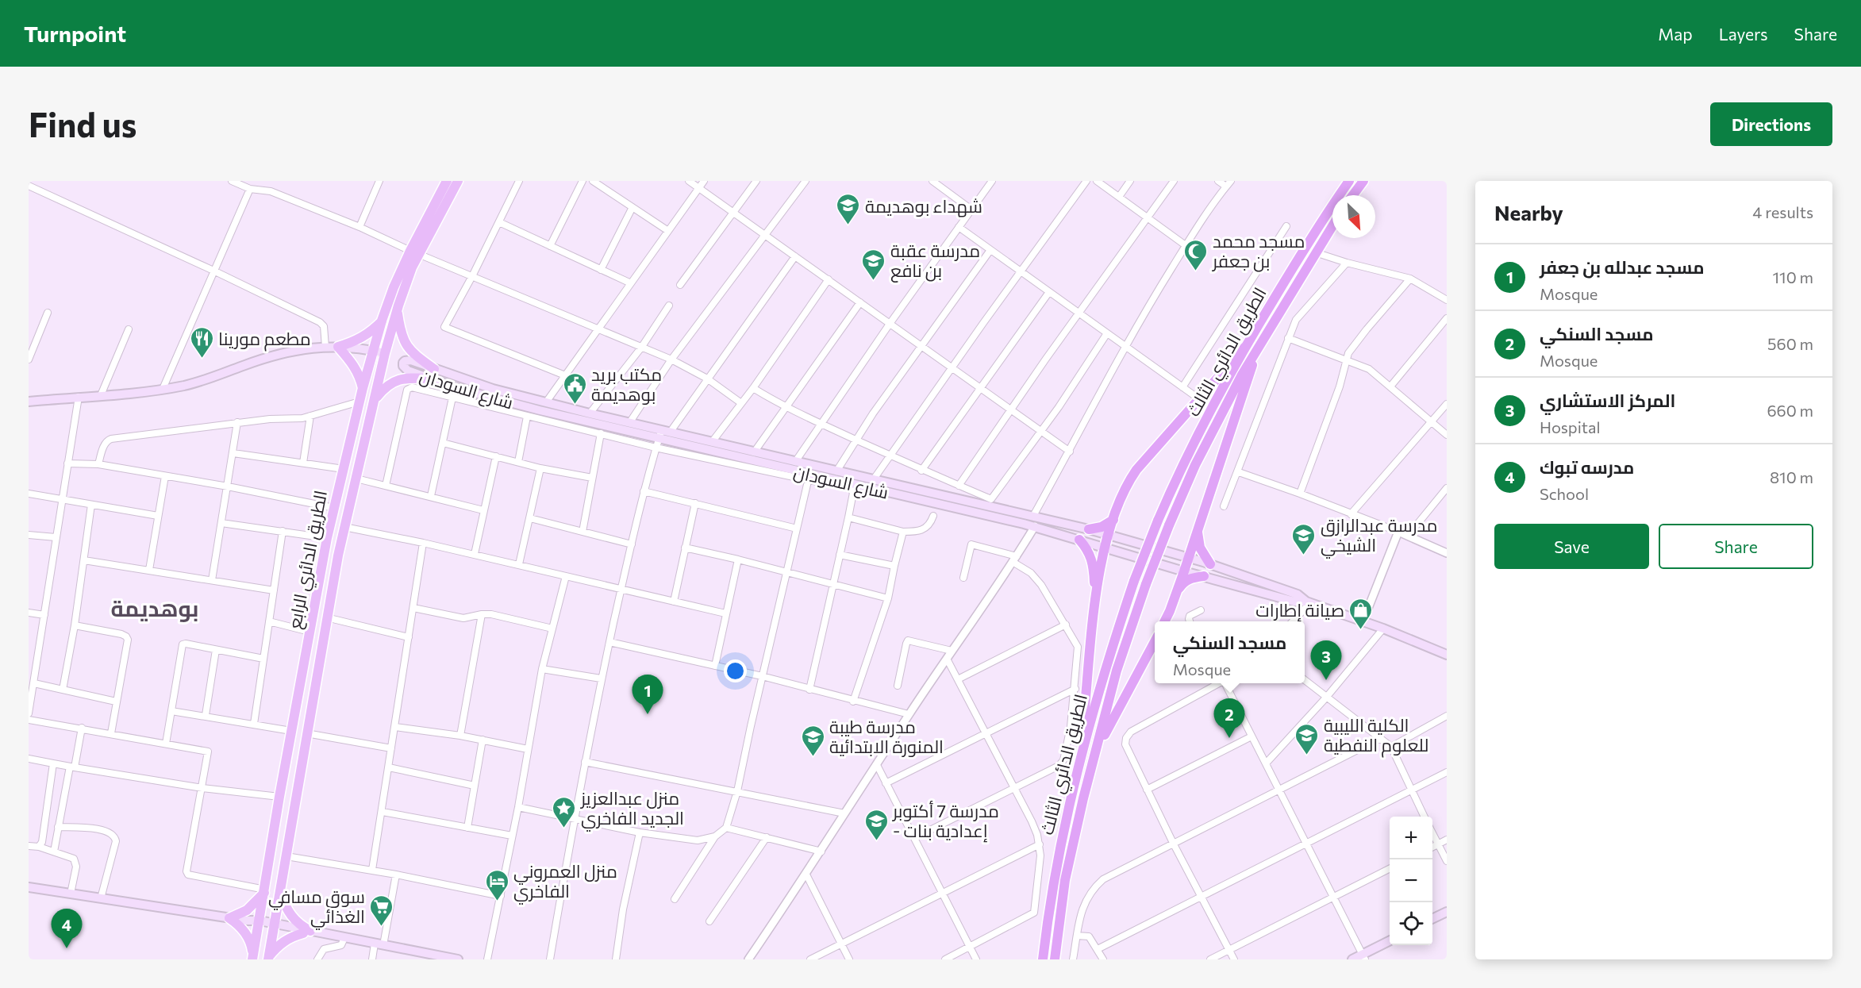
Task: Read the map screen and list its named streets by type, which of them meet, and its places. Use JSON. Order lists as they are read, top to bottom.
{
  "streets": {
    "highway": ["الطريق الدائري الثالث"],
    "main road": ["شارع السودان", "الطريق الدائري الرابع"]
  },
  "districts": ["بوهديمة"],
  "places": {
    "school or university": [
      "شهداء بوهديمة",
      "مدرسة عقبة بن نافع",
      "مدرسة عبدالرازق الشيخي",
      "الكلية الليبية للعلوم النفطية",
      "مدرسة طيبة المنورة الابتدائية",
      "مدرسة 7 أكتوبر - إعدادية بنات"
    ],
    "mosque": ["مسجد محمد بن جعفر"],
    "restaurant": ["مطعم مورينا"],
    "public building": ["مكتب بريد بوهديمة"],
    "shop": ["صيانة إطارات"],
    "place": ["منزل عبدالعزيز الجديد الفاخري"],
    "hotel": ["منزل العمروني الفاخري"],
    "supermarket": ["سوق مسافي الغذائي"]
  },
  "north": "bottom right",
  "page": {
    "header": "Turnpoint",
    "nav": ["Map", "Layers", "Share"],
    "buttons": [
      "Directions",
      ["Save", "Share"]
    ],
    "title": "Find us",
    "heading": ["Nearby", "4 results"],
    "list": [
      {
        "mark": "1",
        "name": "مسجد عبدلله بن جعفر",
        "note": "Mosque",
        "value": "110 m"
      },
      {
        "mark": "2",
        "name": "مسجد السنكي",
        "note": "Mosque",
        "value": "560 m"
      },
      {
        "mark": "3",
        "name": "المركز الاستشاري",
        "note": "Hospital",
        "value": "660 m"
      },
      {
        "mark": "4",
        "name": "مدرسه تبوك",
        "note": "School",
        "value": "810 m"
      }
    ],
    "popup": ["مسجد السنكي", "Mosque"],
    "pins": [
      "3",
      "1",
      "2",
      "4"
    ],
    "map_buttons": ["+", "−"]
  }
}
